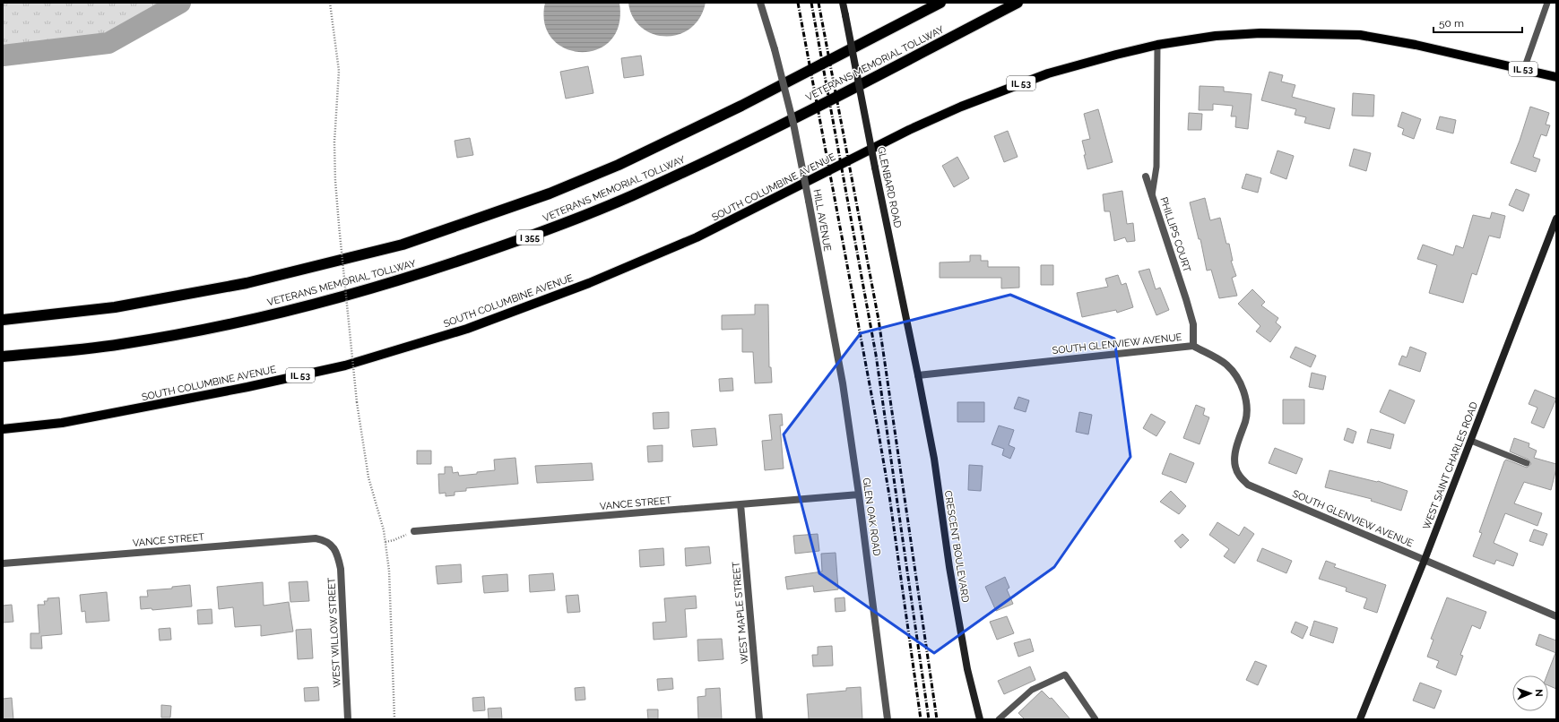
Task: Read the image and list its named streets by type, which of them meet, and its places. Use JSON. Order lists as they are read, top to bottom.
{
  "streets": {
    "highway": ["VETERANS MEMORIAL TOLLWAY", "I 355"],
    "main road": ["IL 53", "SOUTH COLUMBINE AVENUE"],
    "street": [
      "GLENBARD ROAD",
      "HILL AVENUE",
      "PHILLIPS COURT",
      "SOUTH GLENVIEW AVENUE",
      "WEST SAINT CHARLES ROAD",
      "VANCE STREET",
      "GLEN OAK ROAD",
      "CRESCENT BOULEVARD",
      "WEST MAPLE STREET",
      "WEST WILLOW STREET"
    ]
  },
  "crossings": [
    ["GLENBARD ROAD", "SOUTH GLENVIEW AVENUE"],
    ["GLENBARD ROAD", "CRESCENT BOULEVARD"],
    ["HILL AVENUE", "GLEN OAK ROAD"],
    ["PHILLIPS COURT", "SOUTH GLENVIEW AVENUE"],
    ["SOUTH GLENVIEW AVENUE", "WEST SAINT CHARLES ROAD"],
    ["SOUTH GLENVIEW AVENUE", "CRESCENT BOULEVARD"],
    ["VANCE STREET", "GLEN OAK ROAD"],
    ["VANCE STREET", "WEST MAPLE STREET"],
    ["VANCE STREET", "WEST WILLOW STREET"]
  ],
  "scale_bar": "50 m",
  "north": "right"
}
